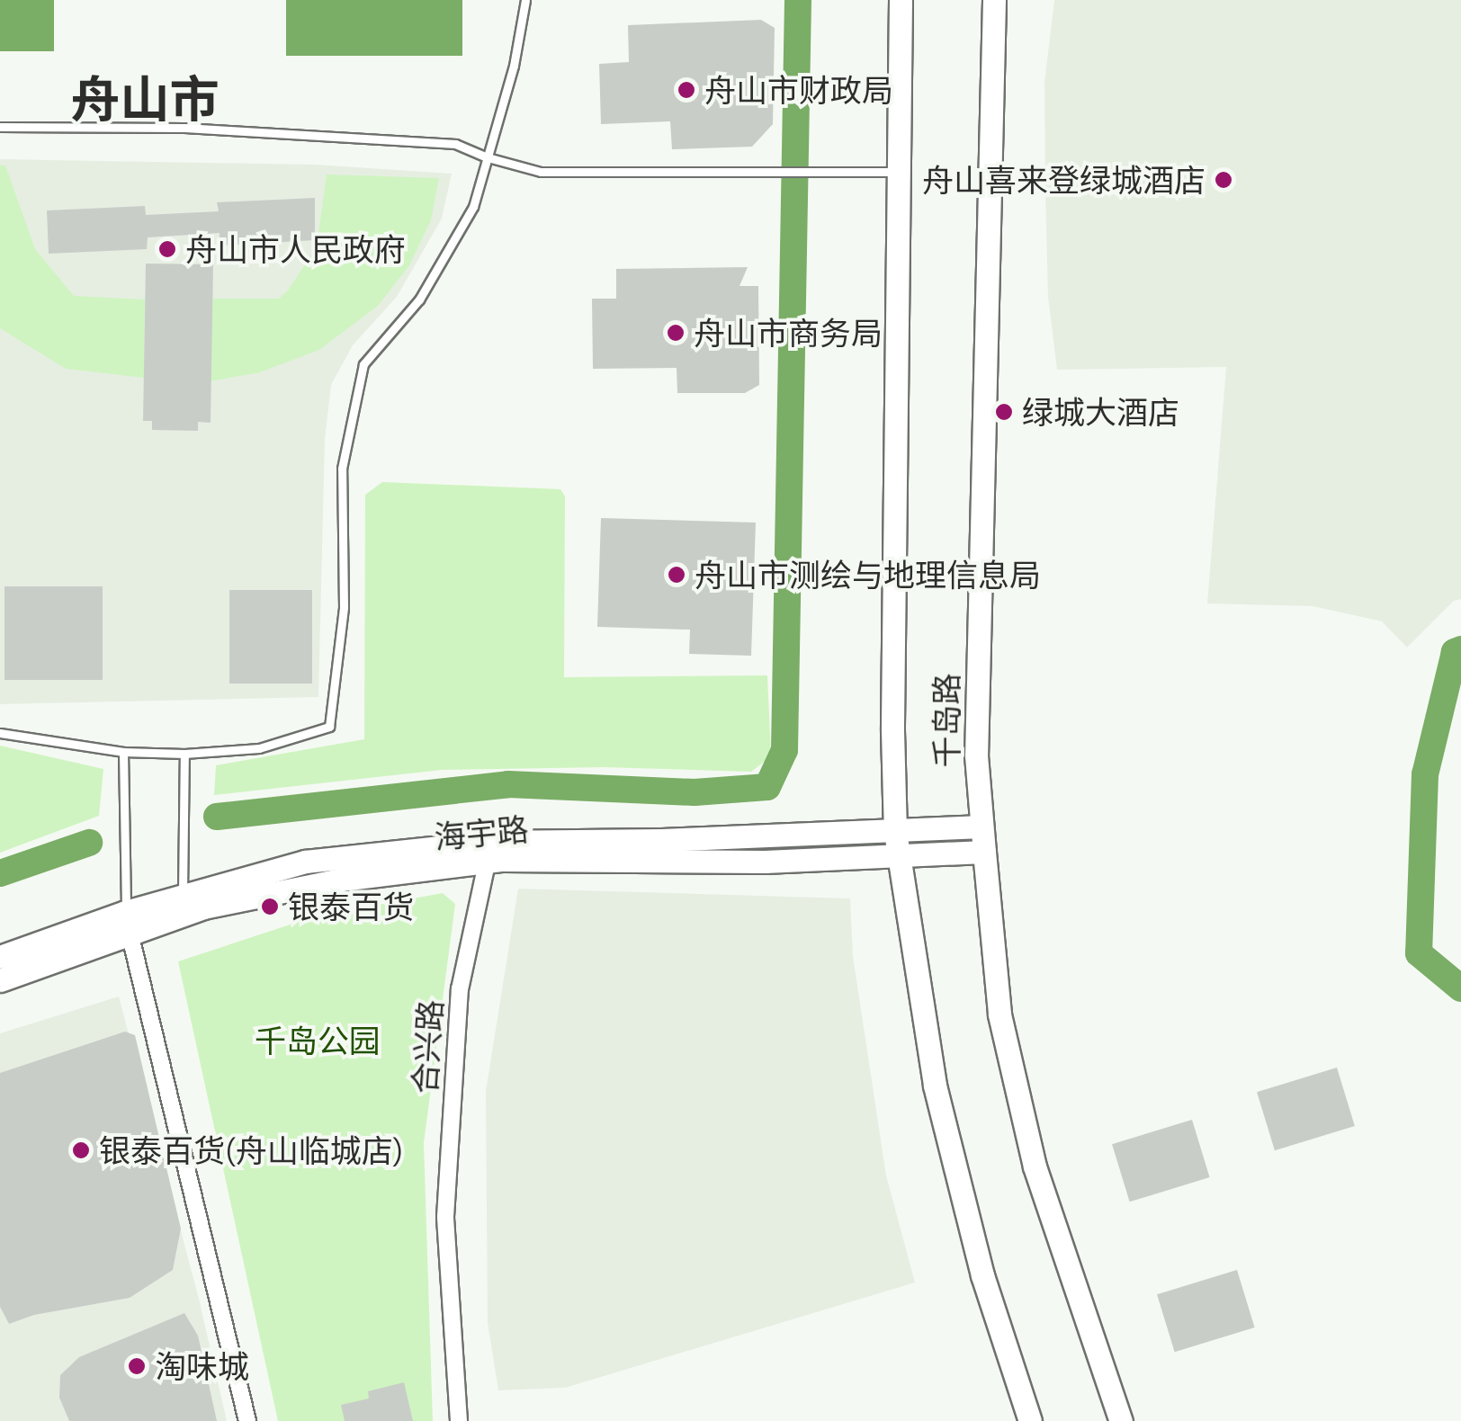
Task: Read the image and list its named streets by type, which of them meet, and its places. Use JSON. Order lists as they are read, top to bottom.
{
  "streets": {
    "street": ["千岛路", "海宇路", "合兴路"]
  },
  "crossings": [
    ["千岛路", "海宇路"],
    ["海宇路", "合兴路"]
  ],
  "districts": ["舟山市"],
  "parks": ["千岛公园"],
  "places": [
    "舟山市财政局",
    "舟山喜来登绿城酒店",
    "舟山市人民政府",
    "舟山市商务局",
    "绿城大酒店",
    "舟山市测绘与地理信息局",
    "银泰百货",
    "银泰百货(舟山临城店)",
    "淘味城"
  ]
}
